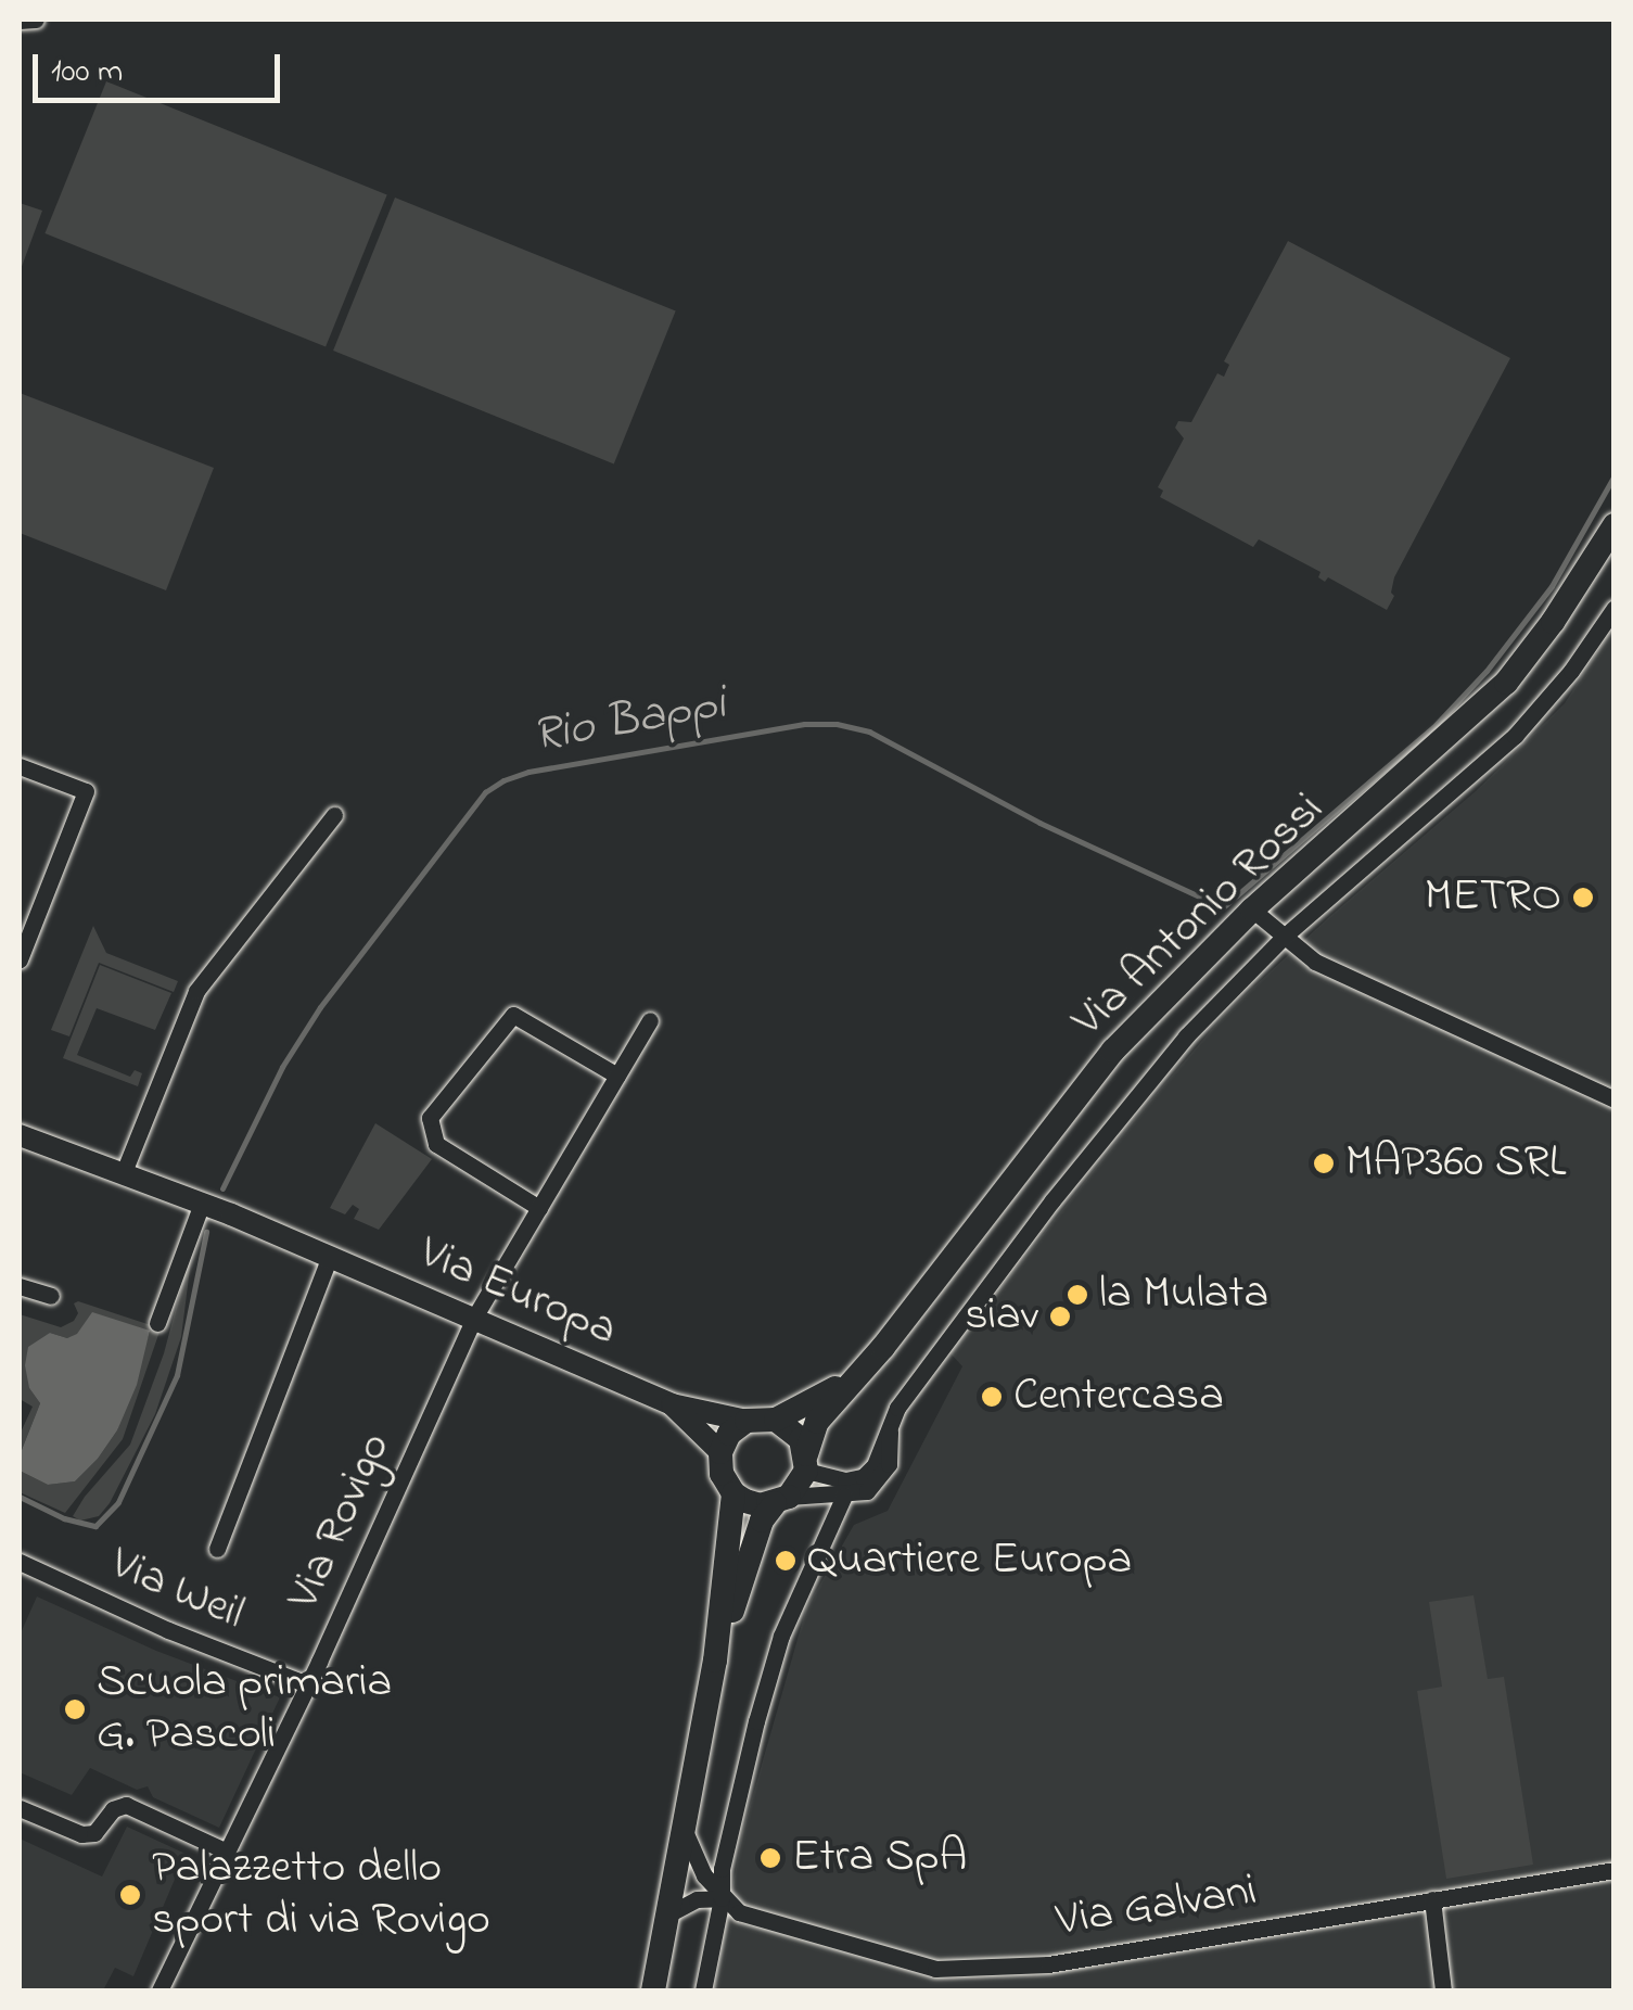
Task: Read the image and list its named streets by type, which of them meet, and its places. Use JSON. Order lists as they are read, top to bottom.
{
  "streets": {
    "main road": ["Via Antonio Rossi"],
    "street": [
      "Via Europa",
      "Via Rovigo",
      "Via Weil",
      "Via Galvani"
    ]
  },
  "crossings": [
    ["Via Antonio Rossi", "Via Europa"],
    ["Via Europa", "Via Rovigo"],
    ["Via Rovigo", "Via Weil"]
  ],
  "water": ["Rio Bappi"],
  "places": [
    "METRO",
    "MAP360 SRL",
    "la Mulata",
    "siav",
    "Centercasa",
    "Quartiere Europa",
    "Scuola primaria G. Pascoli",
    "Etra SpA",
    "Palazzetto dello sport di via Rovigo"
  ],
  "scale_bar": "100 m"
}
